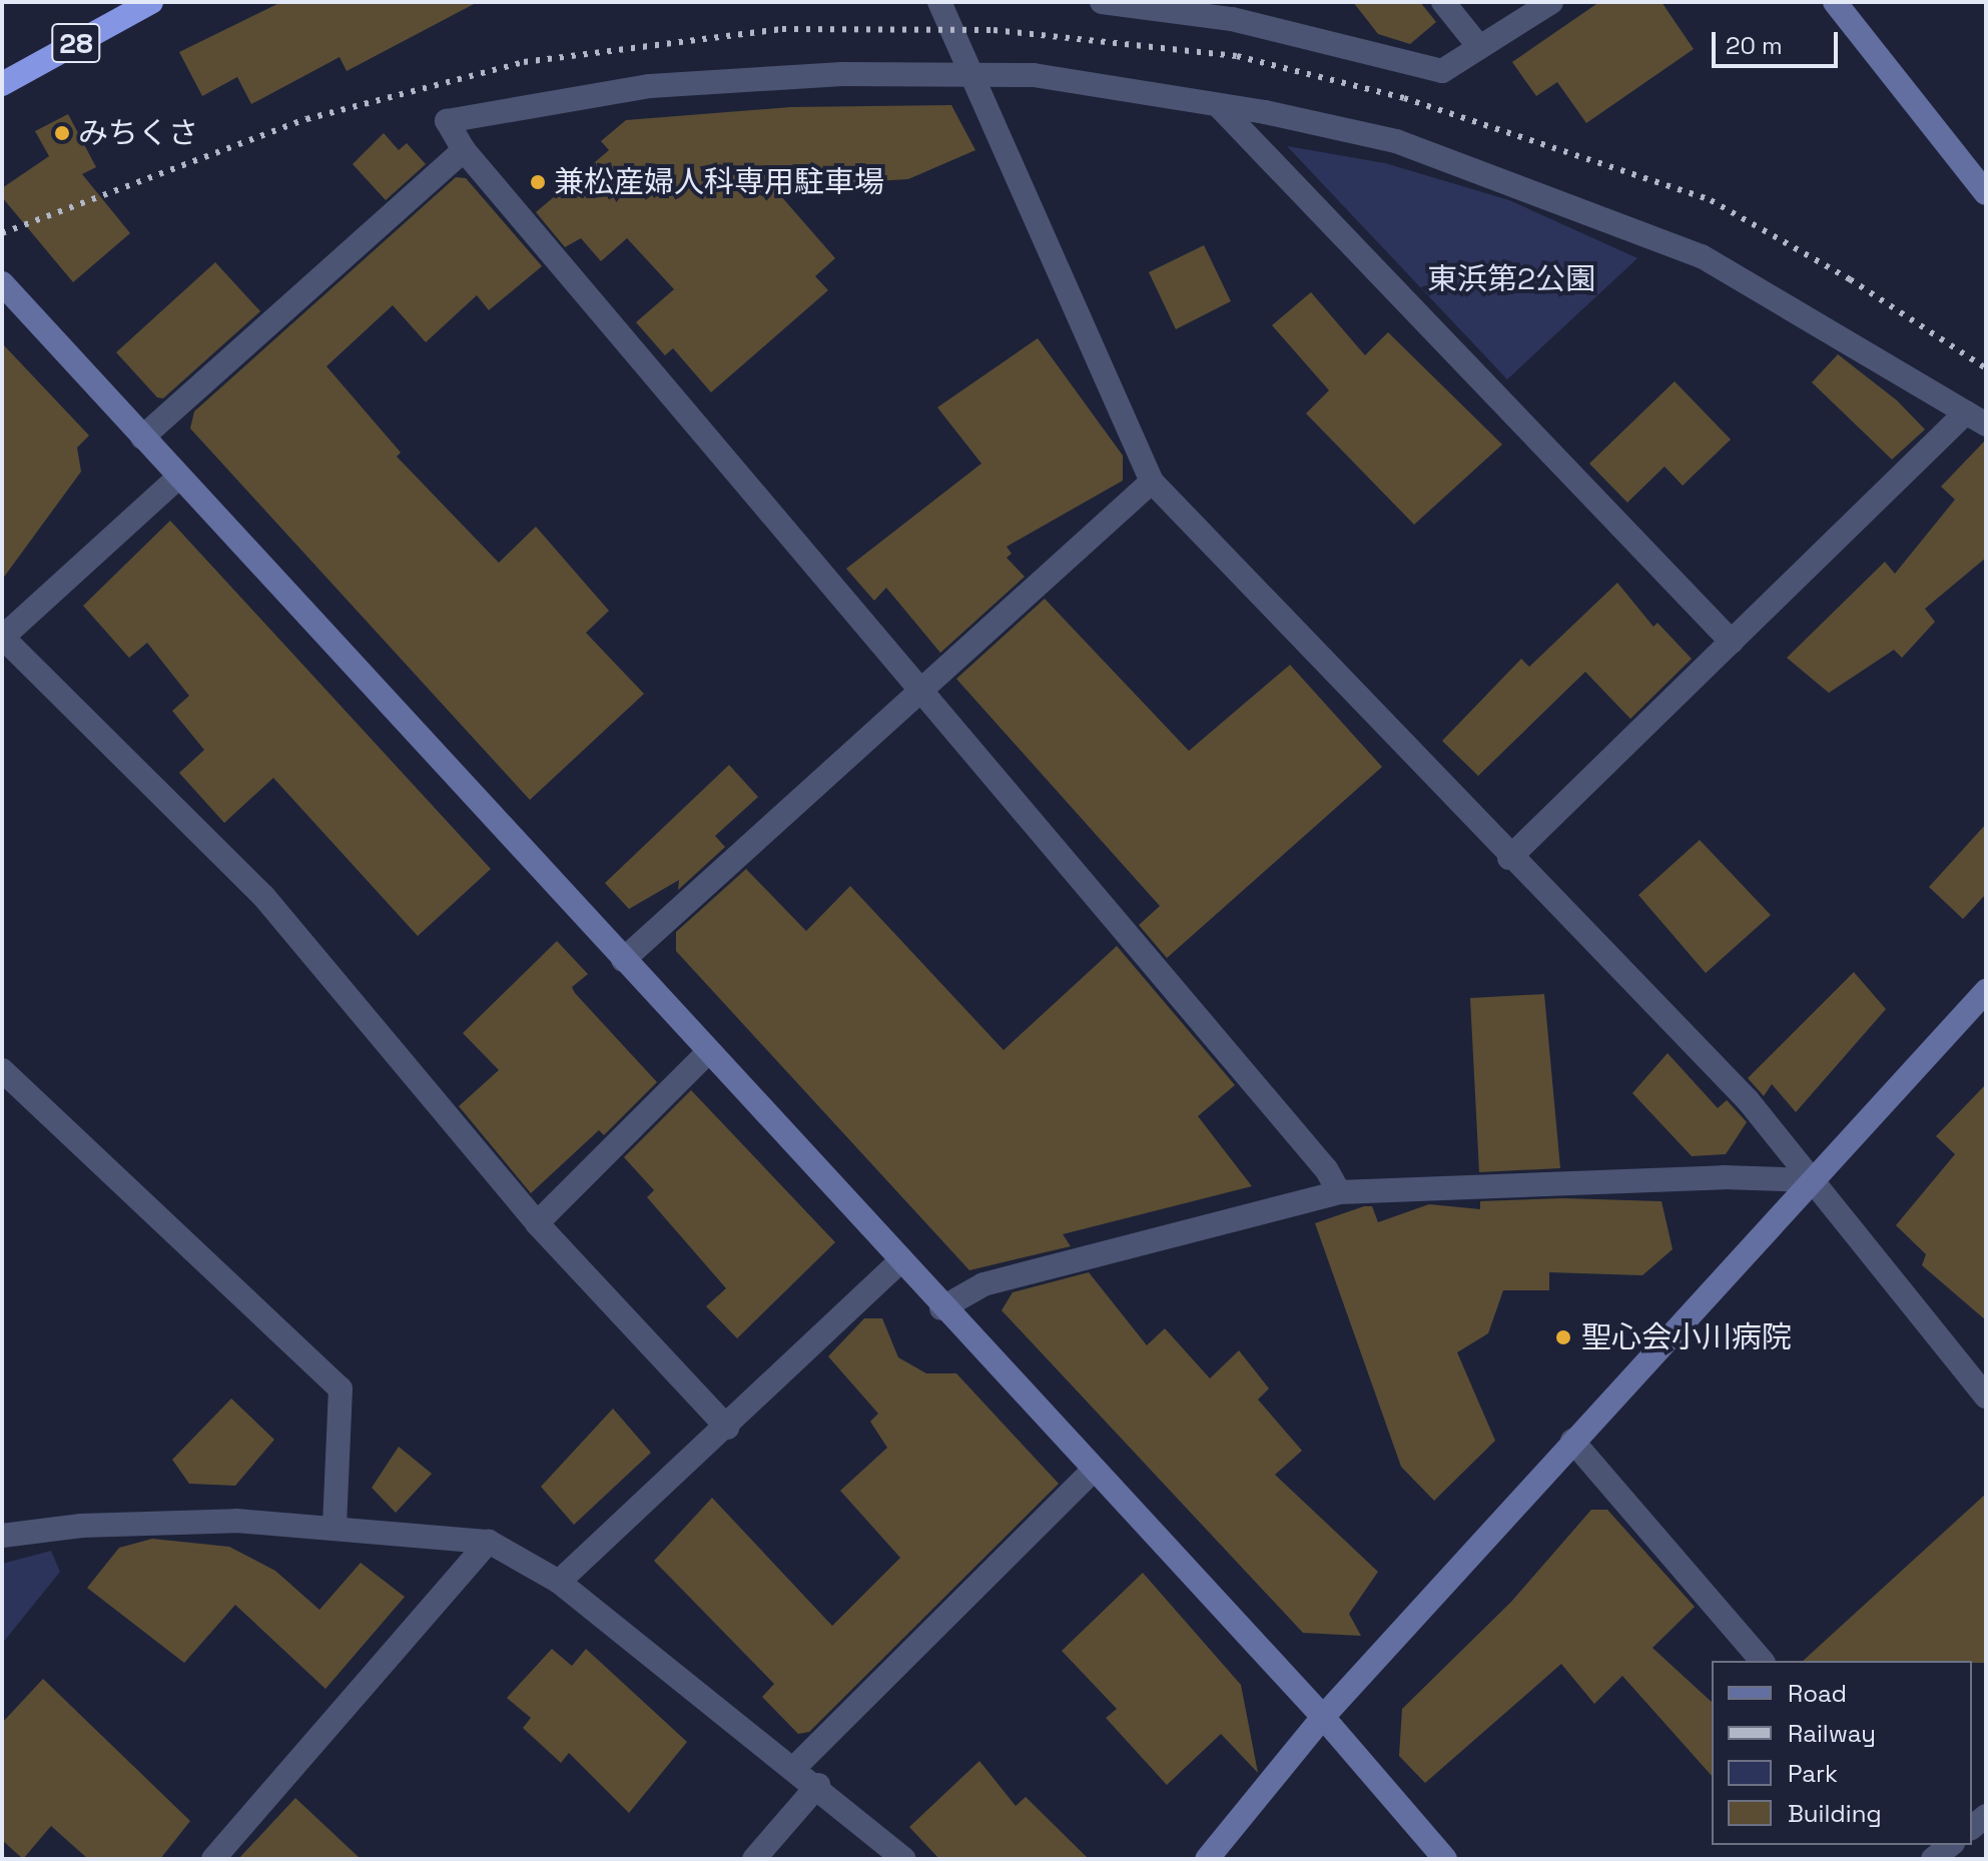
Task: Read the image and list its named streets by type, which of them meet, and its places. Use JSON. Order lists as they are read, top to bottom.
{
  "streets": {
    "highway": ["28"]
  },
  "parks": ["東浜第2公園"],
  "places": ["みちくさ", "兼松産婦人科専用駐車場", "聖心会小川病院"],
  "legend": [
    "Road",
    "Railway",
    "Park",
    "Building"
  ],
  "scale_bar": "20 m"
}
